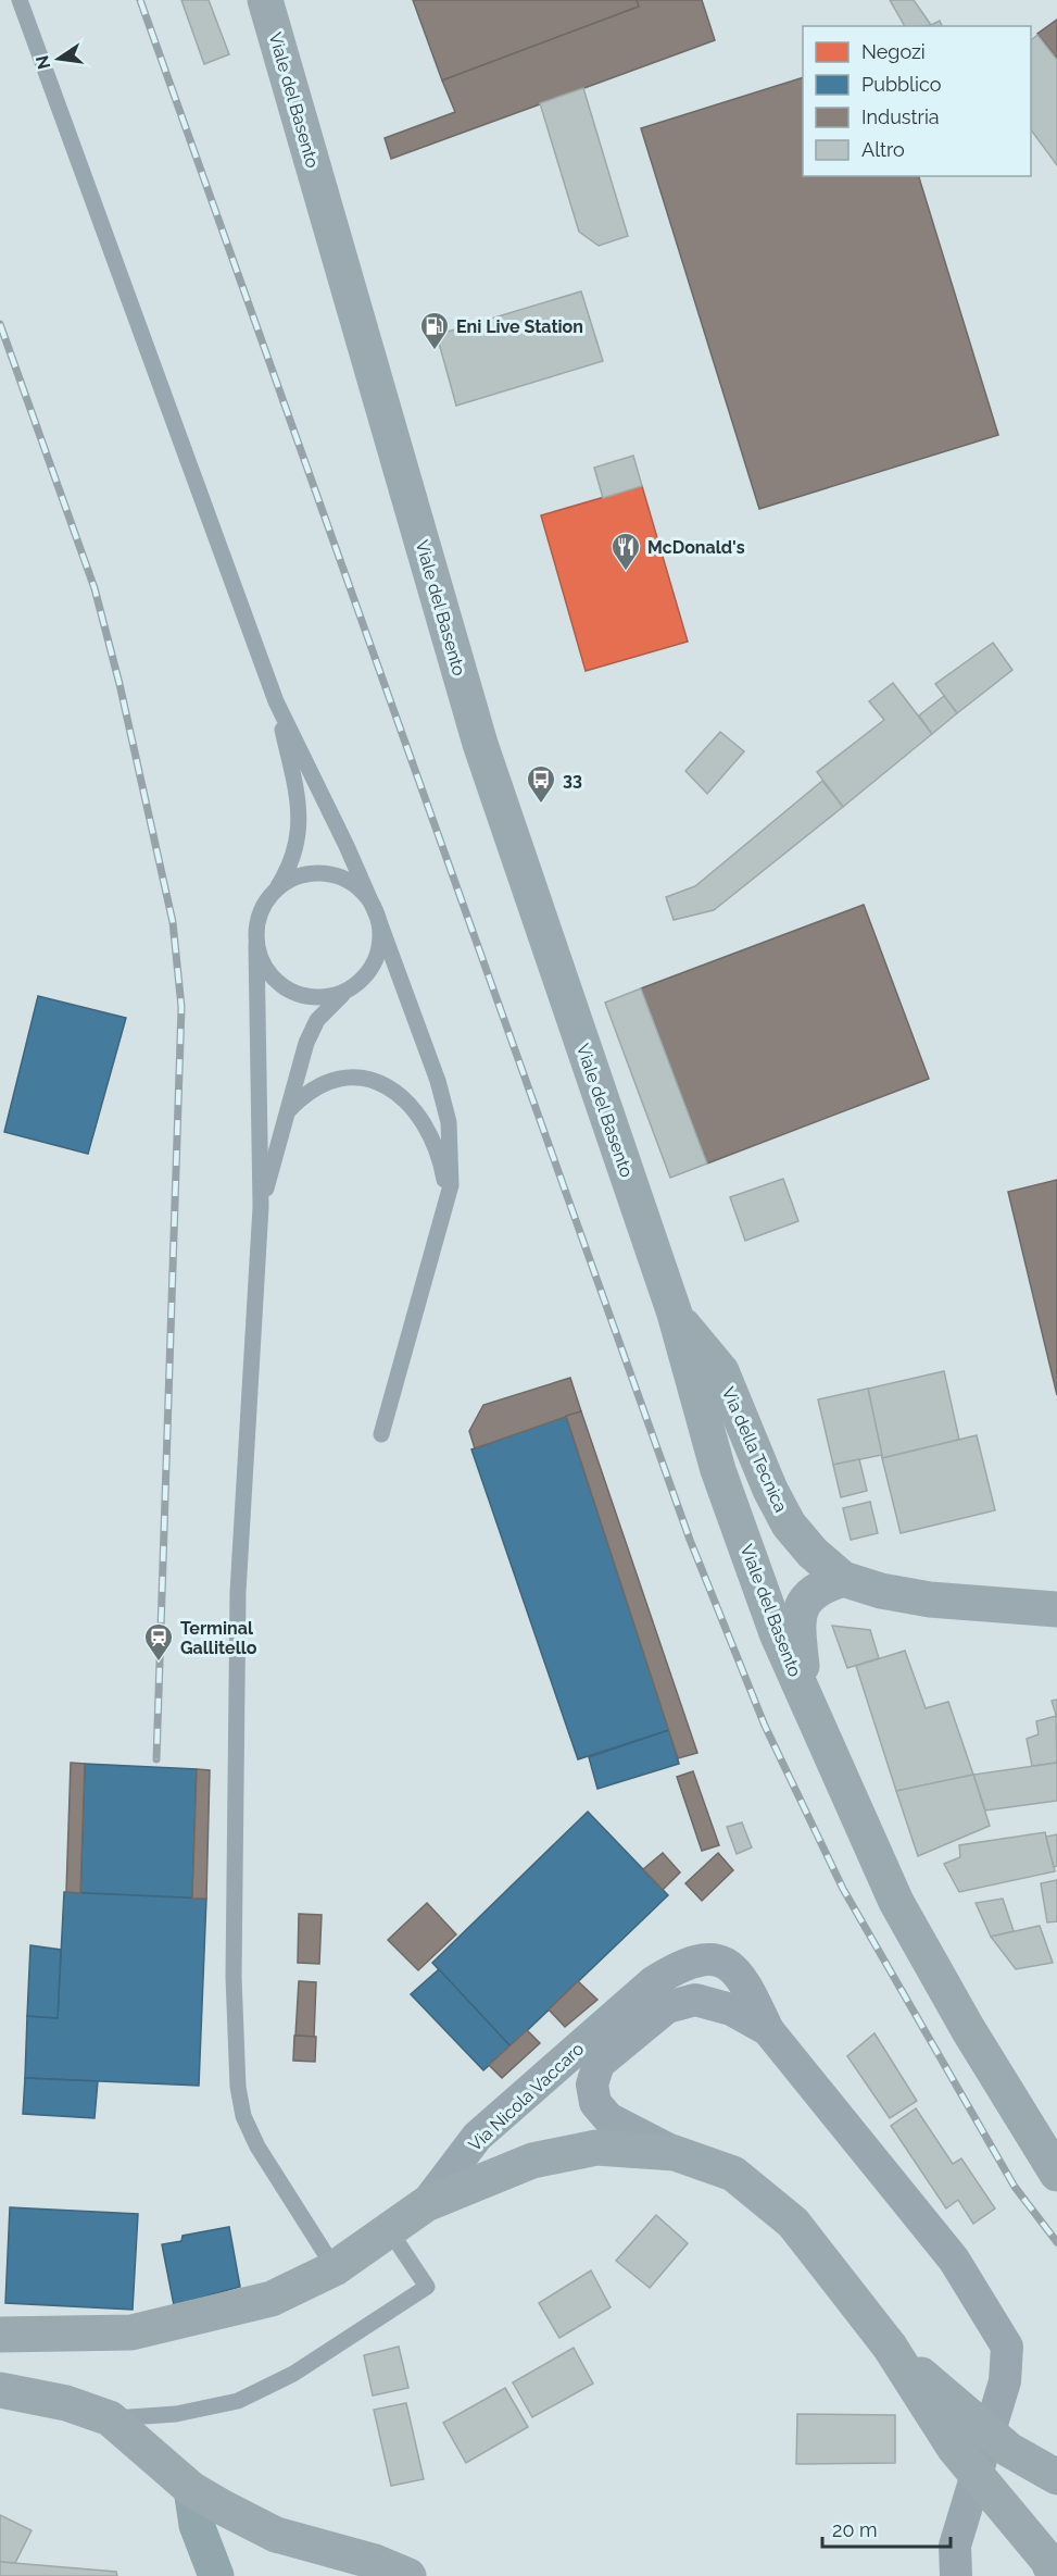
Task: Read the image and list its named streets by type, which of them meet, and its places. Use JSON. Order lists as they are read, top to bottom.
{
  "streets": {
    "main road": ["Viale del Basento", "Via della Tecnica", "Via Nicola Vaccaro"]
  },
  "crossings": [
    ["Viale del Basento", "Via della Tecnica"]
  ],
  "places": {
    "fuel station": ["Eni Live Station"],
    "restaurant": ["McDonald's"],
    "bus stop": ["33"],
    "station": ["Terminal Gallitello"]
  },
  "legend": [
    "Negozi",
    "Pubblico",
    "Industria",
    "Altro"
  ],
  "scale_bar": "20 m",
  "north": "left"
}
